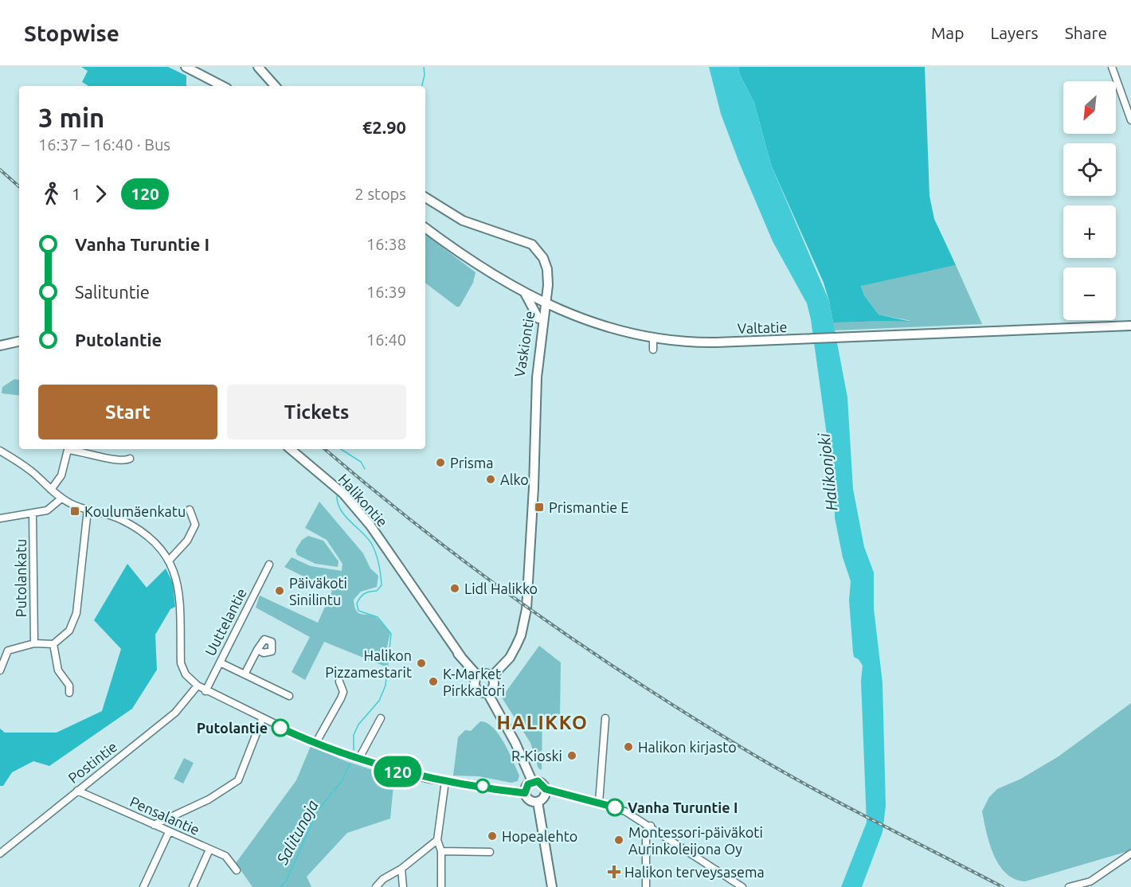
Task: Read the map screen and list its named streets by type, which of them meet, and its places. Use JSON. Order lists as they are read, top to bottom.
{
  "streets": {
    "main road": ["Valtatie", "Vaskiontie", "Halikontie"],
    "street": [
      "Putolankatu",
      "Uuttelantie",
      "Postintie",
      "Pensalantie"
    ]
  },
  "crossings": [
    ["Valtatie", "Vaskiontie"],
    ["Vaskiontie", "Halikontie"],
    ["Postintie", "Pensalantie"]
  ],
  "districts": ["HALIKKO"],
  "water": ["Halikonjoki", "Salitunoja"],
  "places": {
    "other": [
      "Prisma",
      "Alko",
      "Lidl Halikko",
      "Päiväkoti Sinilintu",
      "Halikon Pizzamestarit",
      "K-Market Pirkkatori",
      "Putolantie",
      "Halikon kirjasto",
      "R-Kioski",
      "Vanha Turuntie I",
      "Hopealehto",
      "Montessori-päiväkoti Aurinkoleijona Oy"
    ],
    "transit": ["Prismantie E", "Koulumäenkatu"],
    "health": ["Halikon terveysasema"]
  },
  "lines": ["bus line 120"],
  "north": "bottom left",
  "page": {
    "header": "Stopwise",
    "nav": ["Map", "Layers", "Share"],
    "on_map": "120",
    "map_buttons": ["+", "−"],
    "heading": ["3 min", "16:37 – 16:40 · Bus", "€2.90"],
    "legs": ["1", "120", "2 stops"],
    "list": [
      {
        "name": "Vanha Turuntie I",
        "value": "16:38"
      },
      {
        "name": "Salituntie",
        "value": "16:39"
      },
      {
        "name": "Putolantie",
        "value": "16:40"
      }
    ],
    "buttons": ["Start", "Tickets"]
  }
}
